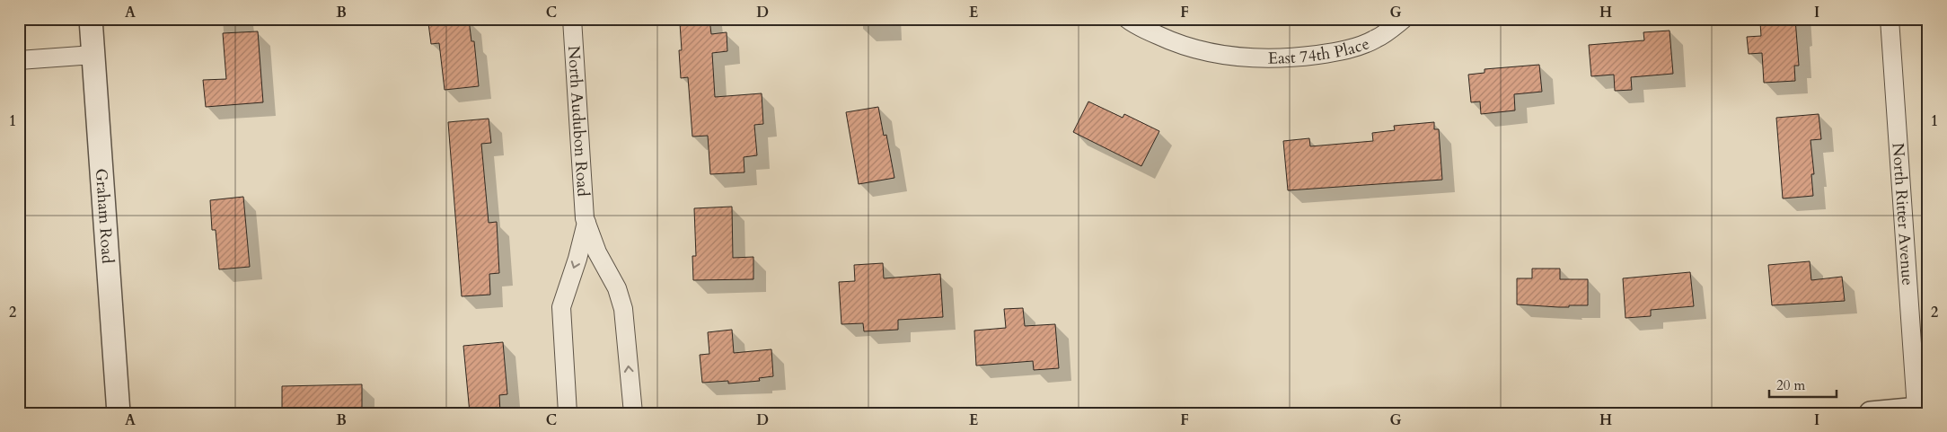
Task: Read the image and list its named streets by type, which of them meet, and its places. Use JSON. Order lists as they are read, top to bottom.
{
  "streets": {
    "street": [
      "East 74th Place",
      "North Audubon Road",
      "North Ritter Avenue",
      "Graham Road"
    ]
  },
  "scale_bar": "20 m",
  "grid": {
    "columns": [
      "A",
      "B",
      "C",
      "D",
      "E",
      "F",
      "G",
      "H",
      "I"
    ],
    "rows": ["1", "2"]
  }
}
